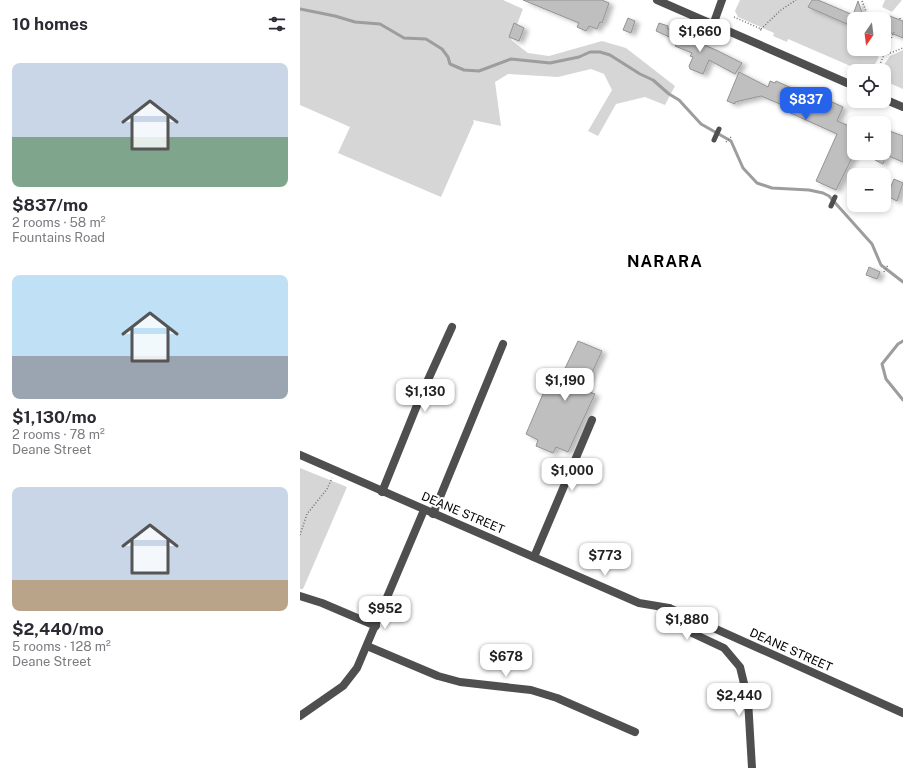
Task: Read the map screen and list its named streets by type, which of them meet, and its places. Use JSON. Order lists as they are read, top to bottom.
{
  "streets": {
    "street": ["DEANE STREET"]
  },
  "districts": ["NARARA"],
  "north": "bottom",
  "page": {
    "heading": "10 homes",
    "map_buttons": ["+", "−"],
    "price": [
      "$1,660",
      "$837",
      "$1,190",
      "$1,130",
      "$1,000",
      "$773",
      "$952",
      "$1,880",
      "$678",
      "$2,440"
    ],
    "list": [
      {
        "name": "$837/mo",
        "note": "2 rooms · 58 m² · Fountains Road"
      },
      {
        "name": "$1,130/mo",
        "note": "2 rooms · 78 m² · Deane Street"
      },
      {
        "name": "$2,440/mo",
        "note": "5 rooms · 128 m² · Deane Street"
      }
    ]
  }
}
